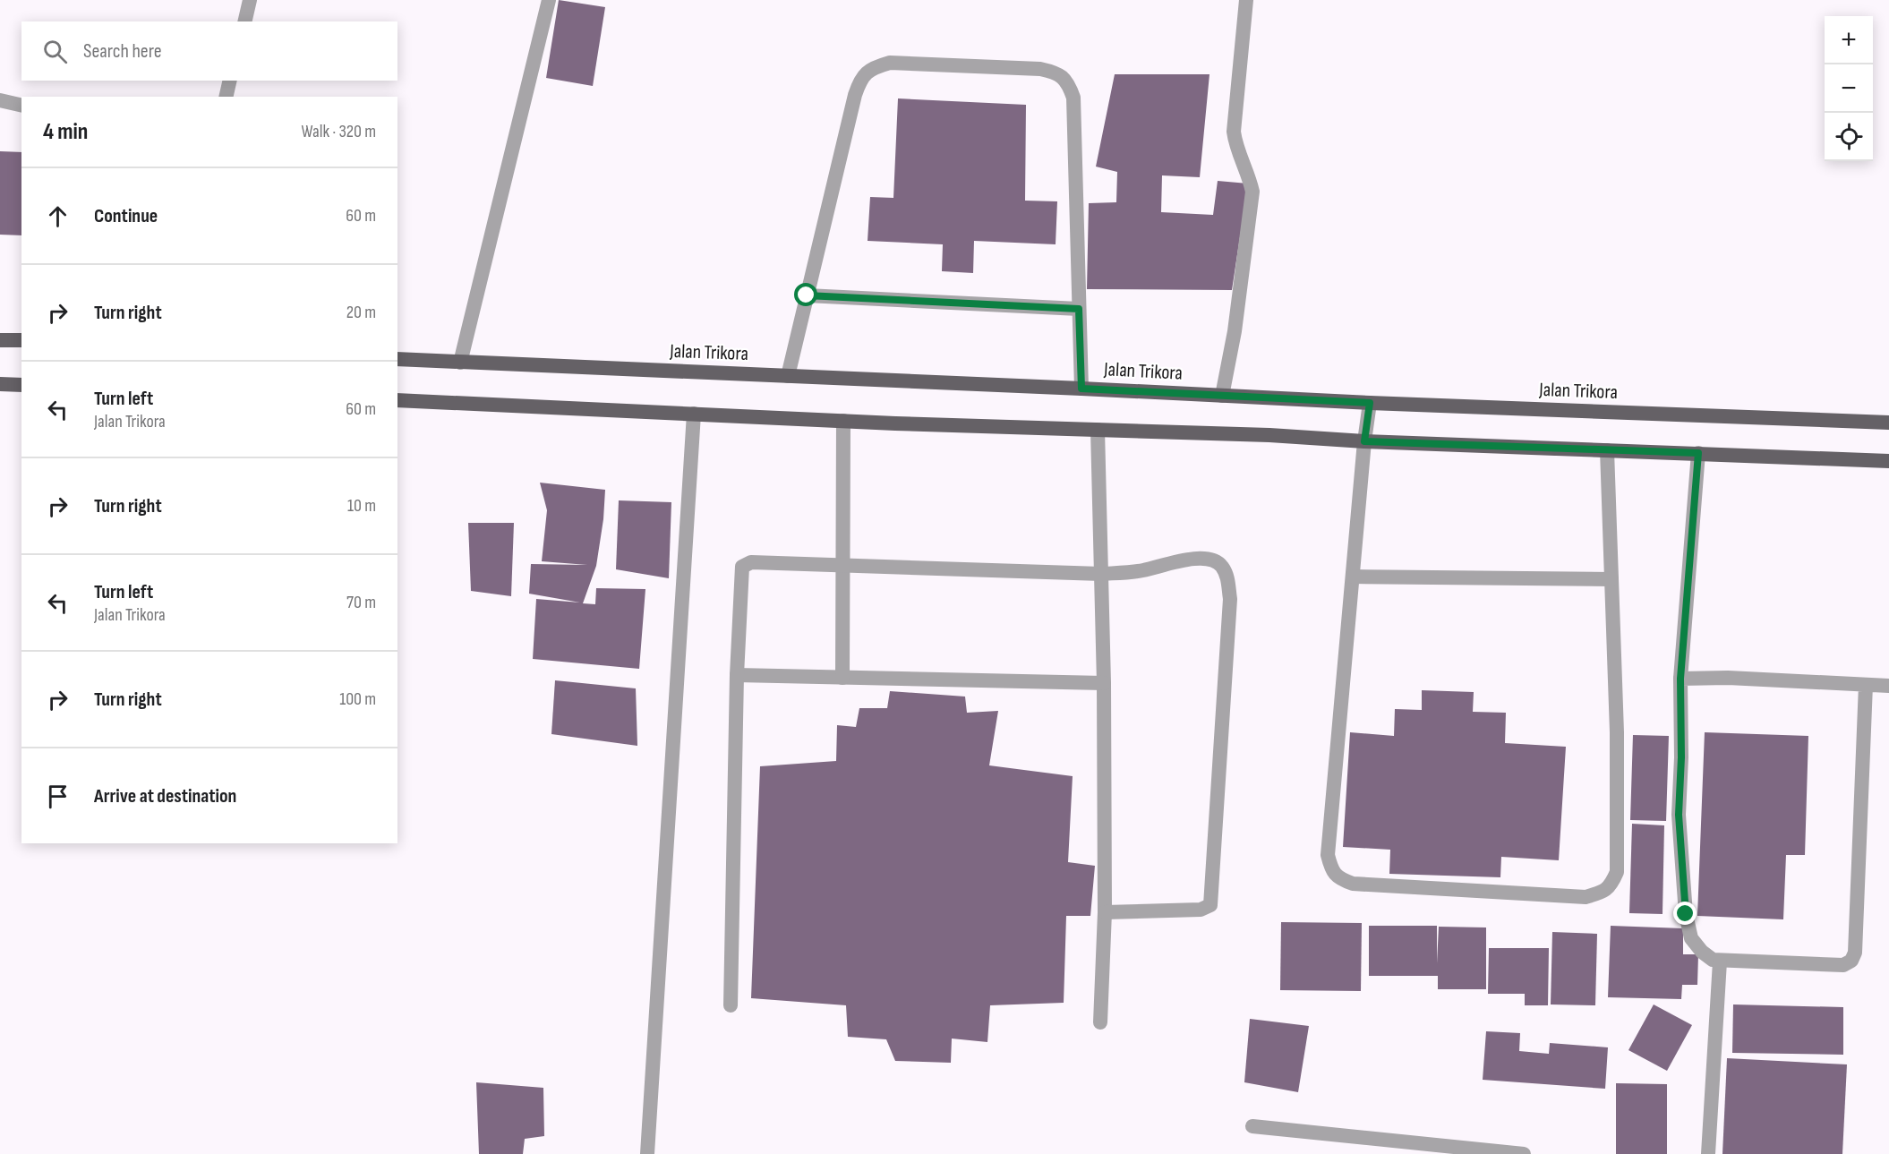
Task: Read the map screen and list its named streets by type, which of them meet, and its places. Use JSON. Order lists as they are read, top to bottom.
{
  "streets": {
    "main road": ["Jalan Trikora"]
  },
  "page": {
    "map_buttons": ["+", "−"],
    "search": "Search here",
    "heading": ["4 min", "Walk · 320 m"],
    "list": [
      ["Continue", "60 m"],
      ["Turn right", "20 m"],
      ["Turn left", "Jalan Trikora", "60 m"],
      ["Turn right", "10 m"],
      ["Turn left", "Jalan Trikora", "70 m"],
      ["Turn right", "100 m"],
      "Arrive at destination"
    ]
  }
}
